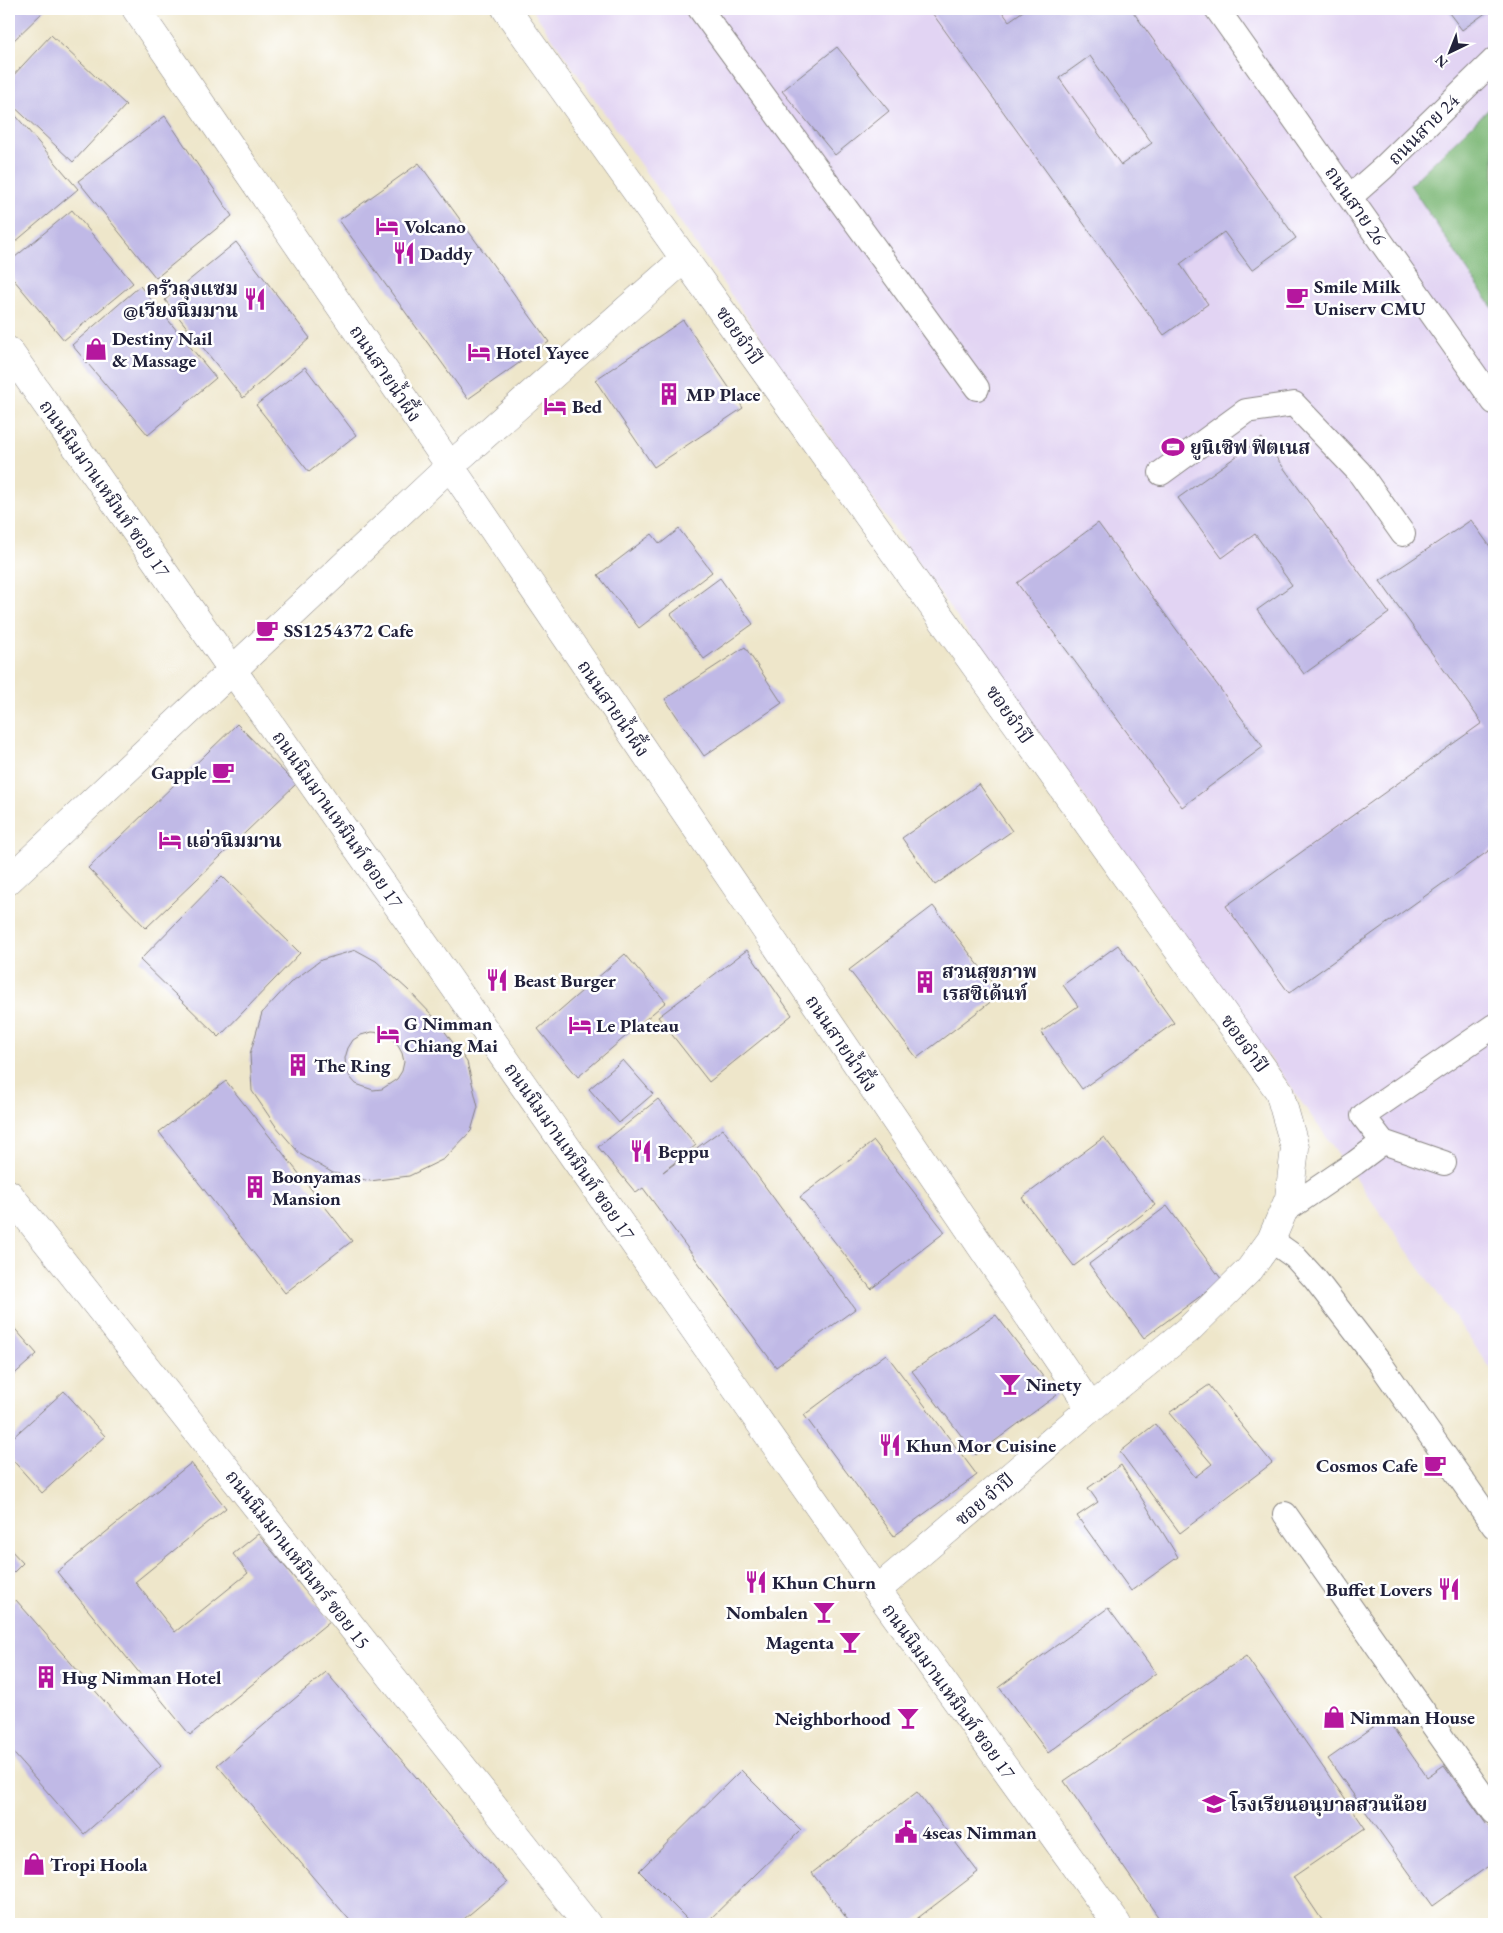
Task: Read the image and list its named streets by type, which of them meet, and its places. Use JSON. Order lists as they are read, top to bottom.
{
  "streets": {
    "street": [
      "ซอยจำปี",
      "ถนนสายน้ำผึ้ง",
      "ถนนนิมมานเหมินท์ ซอย 17",
      "ซอย จำปี",
      "ถนนนิมมานเหมินทร์ ซอย 15"
    ],
    "lane": ["ถนนสาย 24", "ถนนสาย 26"]
  },
  "crossings": [
    ["ถนนสาย 24", "ถนนสาย 26"],
    ["ซอยจำปี", "ถนนสายน้ำผึ้ง"],
    ["ซอยจำปี", "ซอย จำปี"],
    ["ถนนสายน้ำผึ้ง", "ซอย จำปี"],
    ["ถนนนิมมานเหมินท์ ซอย 17", "ซอย จำปี"]
  ],
  "places": {
    "hotel": [
      "Volcano",
      "Hotel Yayee",
      "Bed",
      "แอ่วนิมมาน",
      "Le Plateau",
      "G Nimman Chiang Mai"
    ],
    "restaurant": [
      "Daddy",
      "ครัวลุงแซม @เวียงนิมมาน",
      "Beast Burger",
      "Beppu",
      "Khun Mor Cuisine",
      "Khun Churn",
      "Buffet Lovers"
    ],
    "cafe": [
      "Smile Milk Uniserv CMU",
      "SS1254372 Cafe",
      "Gapple",
      "Cosmos Cafe"
    ],
    "shop": ["Destiny Nail & Massage", "Nimman House", "Tropi Hoola"],
    "building": [
      "MP Place",
      "สวนสุขภาพ เรสซิเด้นท์",
      "The Ring",
      "Boonyamas Mansion",
      "Hug Nimman Hotel"
    ],
    "sports": ["ยูนิเซิฟ ฟิตเนส"],
    "bar": [
      "Ninety",
      "Nombalen",
      "Magenta",
      "Neighborhood"
    ],
    "school or university": ["โรงเรียนอนุบาลสวนน้อย"],
    "public building": ["4seas Nimman"]
  },
  "north": "bottom left"
}
